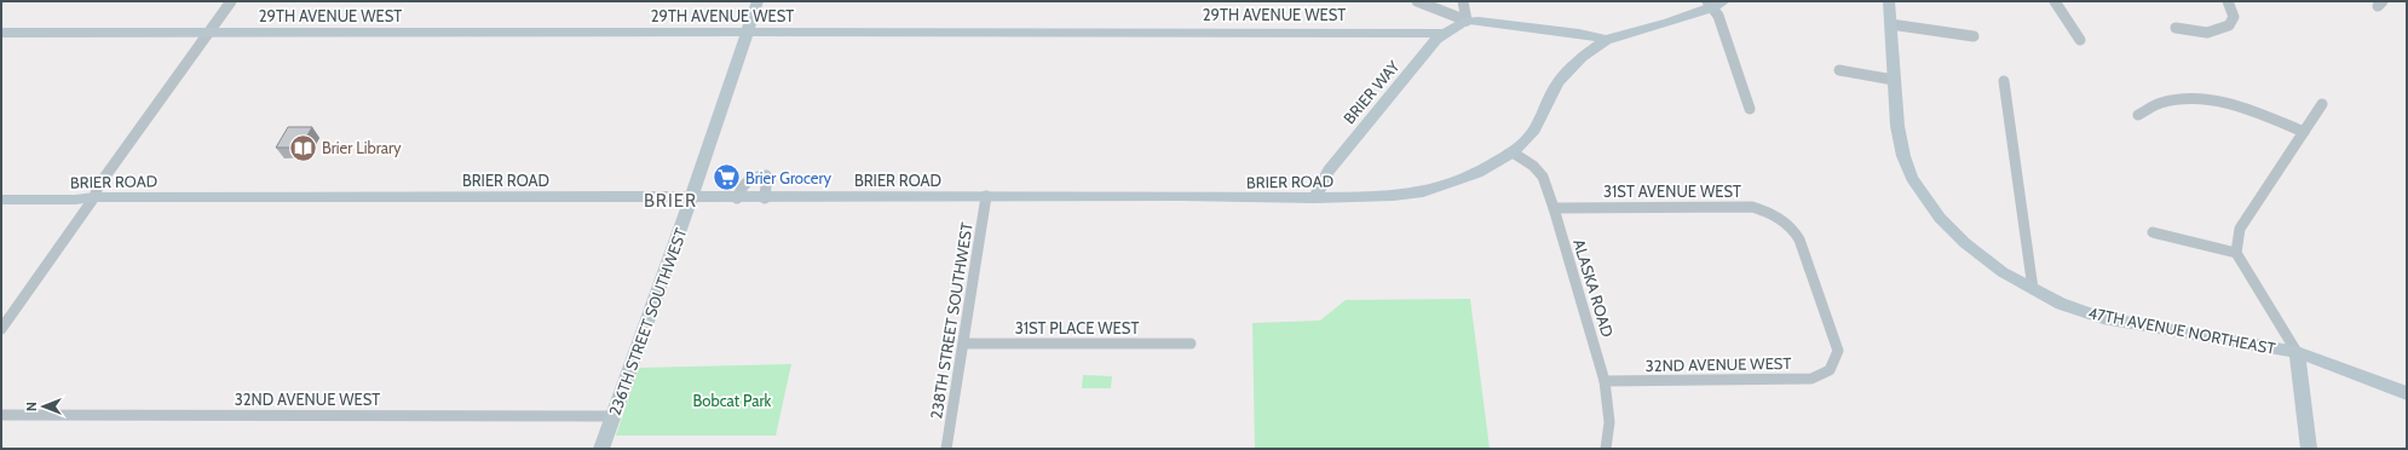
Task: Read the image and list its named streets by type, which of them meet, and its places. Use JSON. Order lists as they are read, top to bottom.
{
  "streets": {
    "street": [
      "29TH AVENUE WEST",
      "BRIER WAY",
      "BRIER ROAD",
      "31ST AVENUE WEST",
      "ALASKA ROAD",
      "238TH STREET SOUTHWEST",
      "236TH STREET SOUTHWEST",
      "31ST PLACE WEST",
      "47TH AVENUE NORTHEAST",
      "32ND AVENUE WEST"
    ]
  },
  "crossings": [
    ["29TH AVENUE WEST", "BRIER WAY"],
    ["29TH AVENUE WEST", "236TH STREET SOUTHWEST"],
    ["BRIER WAY", "BRIER ROAD"],
    ["BRIER ROAD", "ALASKA ROAD"],
    ["BRIER ROAD", "238TH STREET SOUTHWEST"],
    ["BRIER ROAD", "236TH STREET SOUTHWEST"],
    ["31ST AVENUE WEST", "ALASKA ROAD"],
    ["31ST AVENUE WEST", "32ND AVENUE WEST"],
    ["ALASKA ROAD", "32ND AVENUE WEST"],
    ["238TH STREET SOUTHWEST", "31ST PLACE WEST"],
    ["236TH STREET SOUTHWEST", "32ND AVENUE WEST"]
  ],
  "districts": ["BRIER"],
  "parks": ["Bobcat Park"],
  "places": {
    "library": ["Brier Library"],
    "supermarket": ["Brier Grocery"]
  },
  "north": "left"
}
